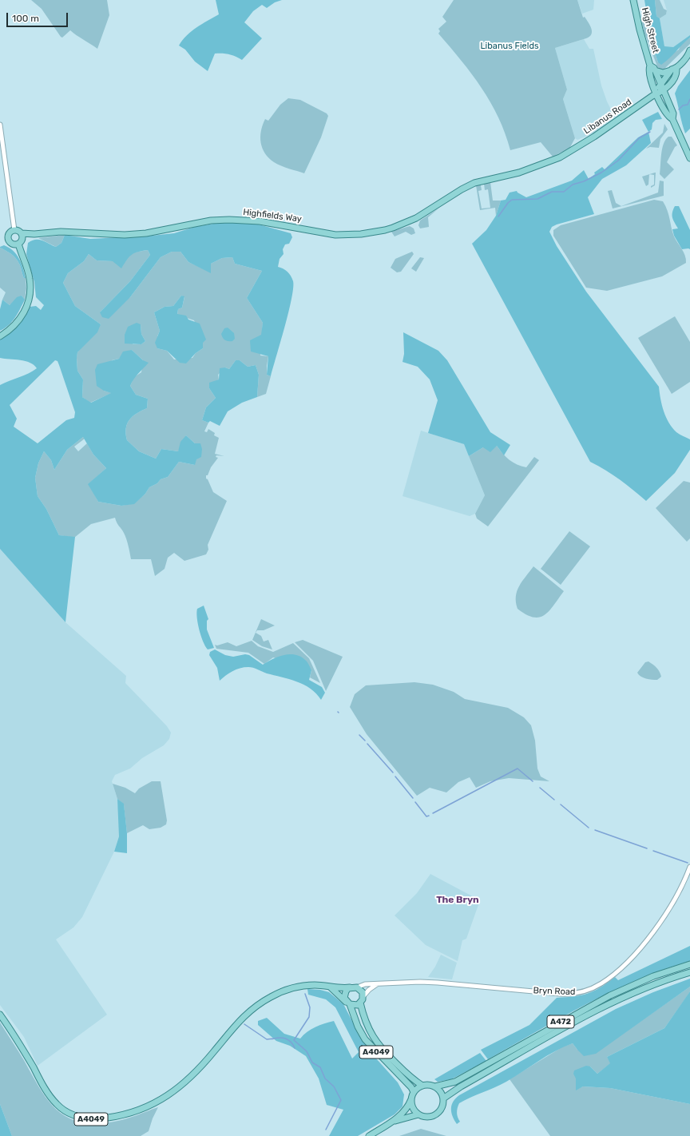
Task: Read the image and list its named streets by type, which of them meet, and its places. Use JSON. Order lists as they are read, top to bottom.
{
  "streets": {
    "main road": [
      "High Street",
      "Libanus Road",
      "Highfields Way",
      "A472",
      "A4049"
    ],
    "street": ["Bryn Road"]
  },
  "crossings": [
    ["High Street", "Libanus Road"],
    ["Libanus Road", "Highfields Way"],
    ["Bryn Road", "A4049"],
    ["A472", "A4049"]
  ],
  "districts": ["The Bryn"],
  "parks": ["Libanus Fields"],
  "scale_bar": "100 m"
}
